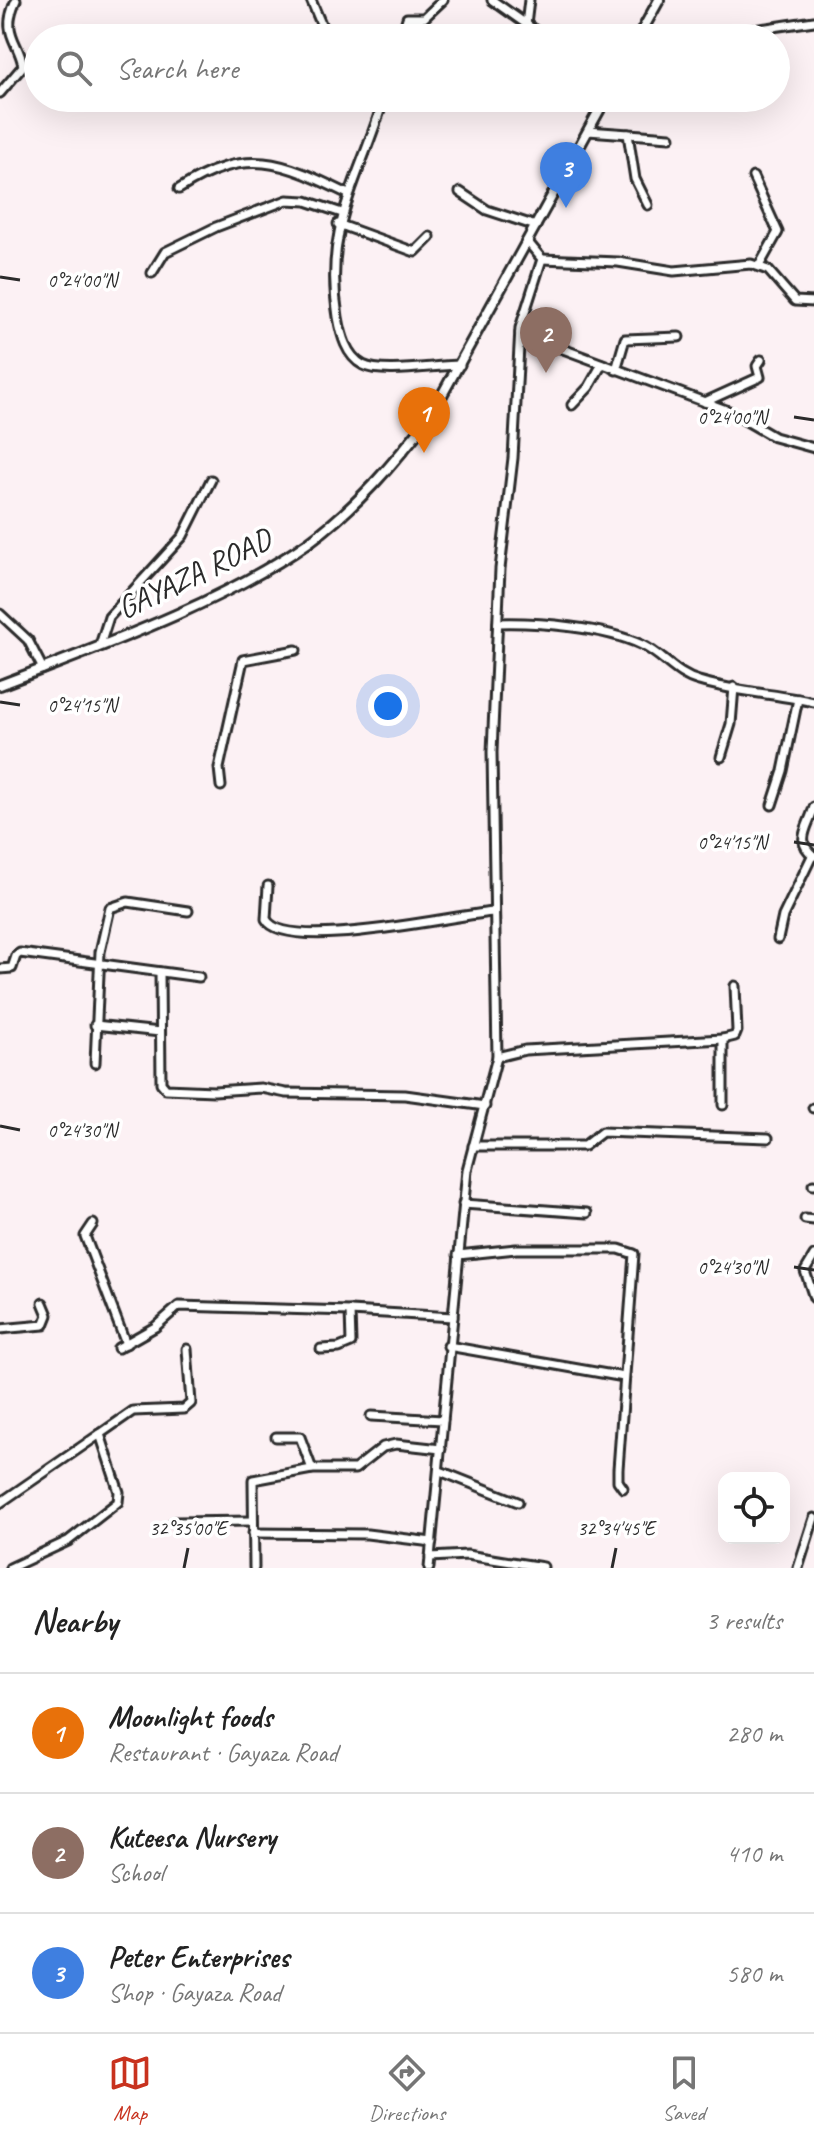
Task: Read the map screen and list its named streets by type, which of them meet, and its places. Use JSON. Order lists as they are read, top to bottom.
{
  "streets": {
    "main road": ["GAYAZA ROAD"]
  },
  "page": {
    "search": "Search here",
    "pins": ["3", "2", "1"],
    "heading": ["Nearby", "3 results"],
    "list": [
      {
        "mark": "1",
        "name": "Moonlight foods",
        "note": "Restaurant · Gayaza Road",
        "value": "280 m"
      },
      {
        "mark": "2",
        "name": "Kuteesa Nursery",
        "note": "School",
        "value": "410 m"
      },
      {
        "mark": "3",
        "name": "Peter Enterprises",
        "note": "Shop · Gayaza Road",
        "value": "580 m"
      }
    ],
    "nav": ["Map", "Directions", "Saved"]
  },
  "coordinates": [
    "0°24'00\"N",
    "0°24'15\"N",
    "0°24'30\"N",
    "32°35'00\"E",
    "32°34'45\"E"
  ]
}
